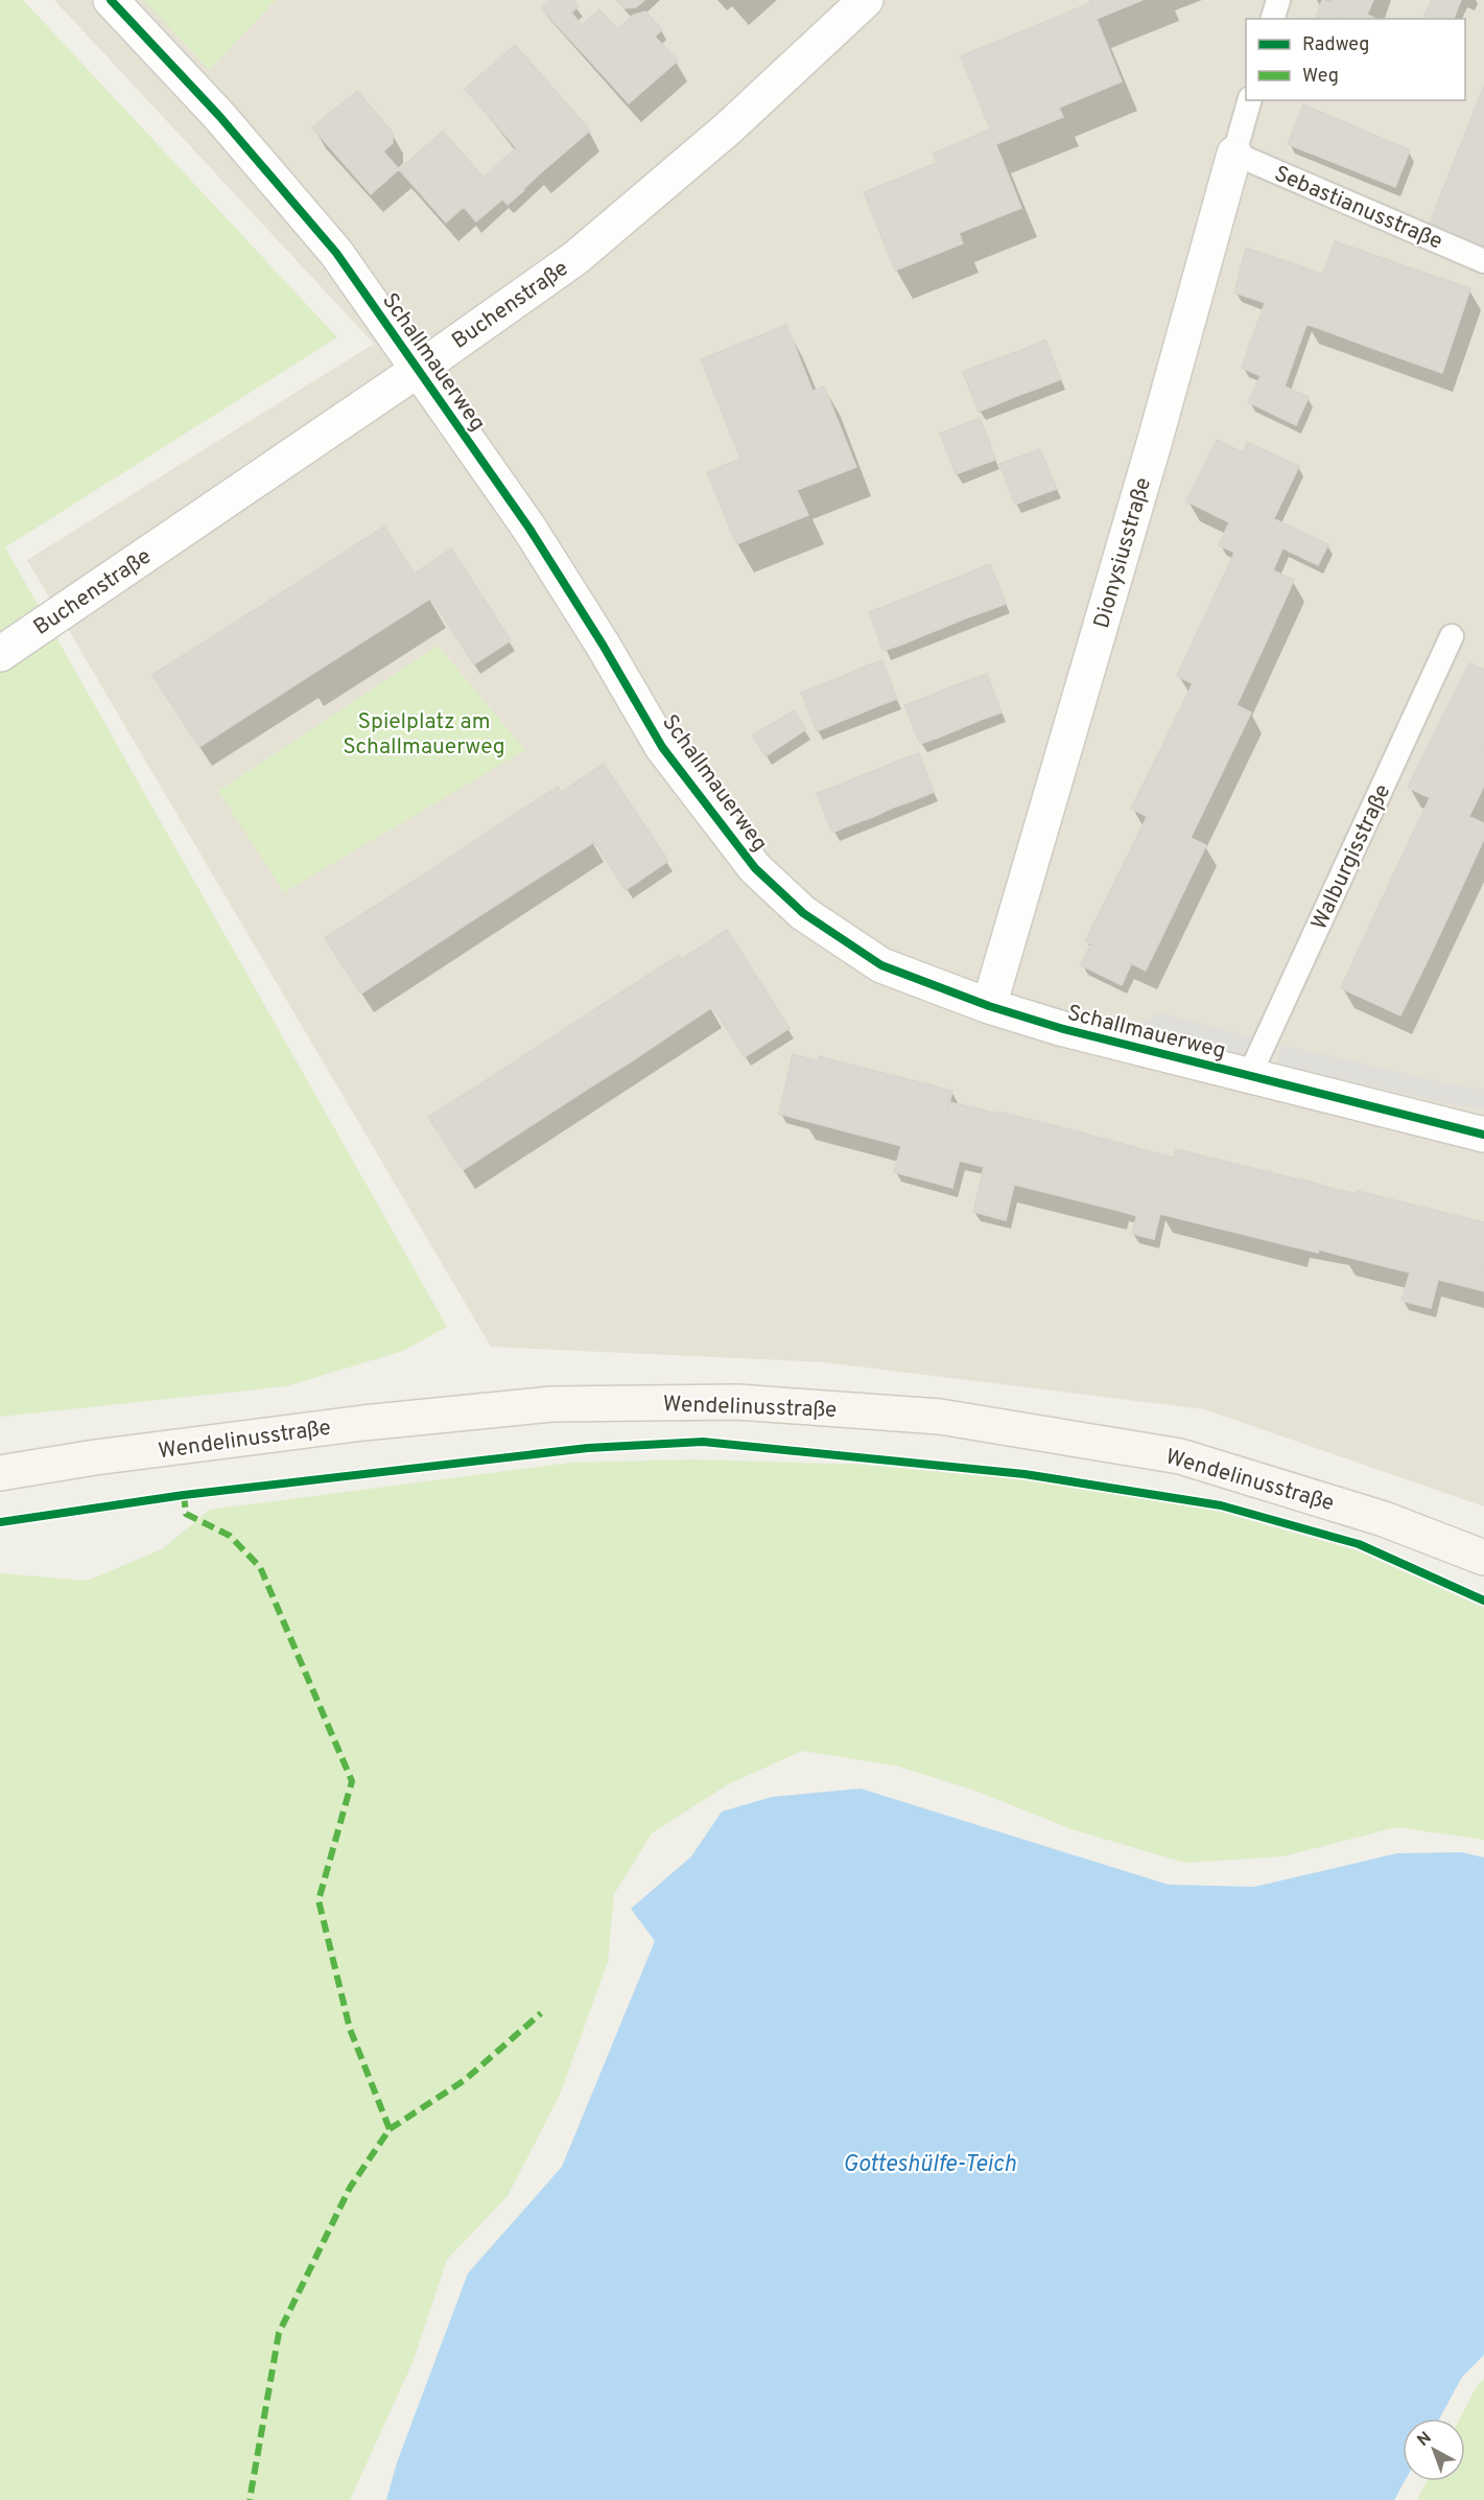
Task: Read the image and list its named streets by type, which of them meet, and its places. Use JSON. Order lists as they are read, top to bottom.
{
  "streets": {
    "main road": ["Wendelinusstraße"],
    "street": ["Buchenstraße", "Schallmauerweg", "Dionysiusstraße"],
    "lane": ["Sebastianusstraße", "Walburgisstraße"]
  },
  "crossings": [
    ["Sebastianusstraße", "Dionysiusstraße"],
    ["Buchenstraße", "Schallmauerweg"],
    ["Schallmauerweg", "Dionysiusstraße"],
    ["Schallmauerweg", "Walburgisstraße"]
  ],
  "water": ["Gotteshülfe-Teich"],
  "parks": ["Spielplatz am Schallmauerweg"],
  "legend": ["Radweg", "Weg"],
  "north": "top left"
}
